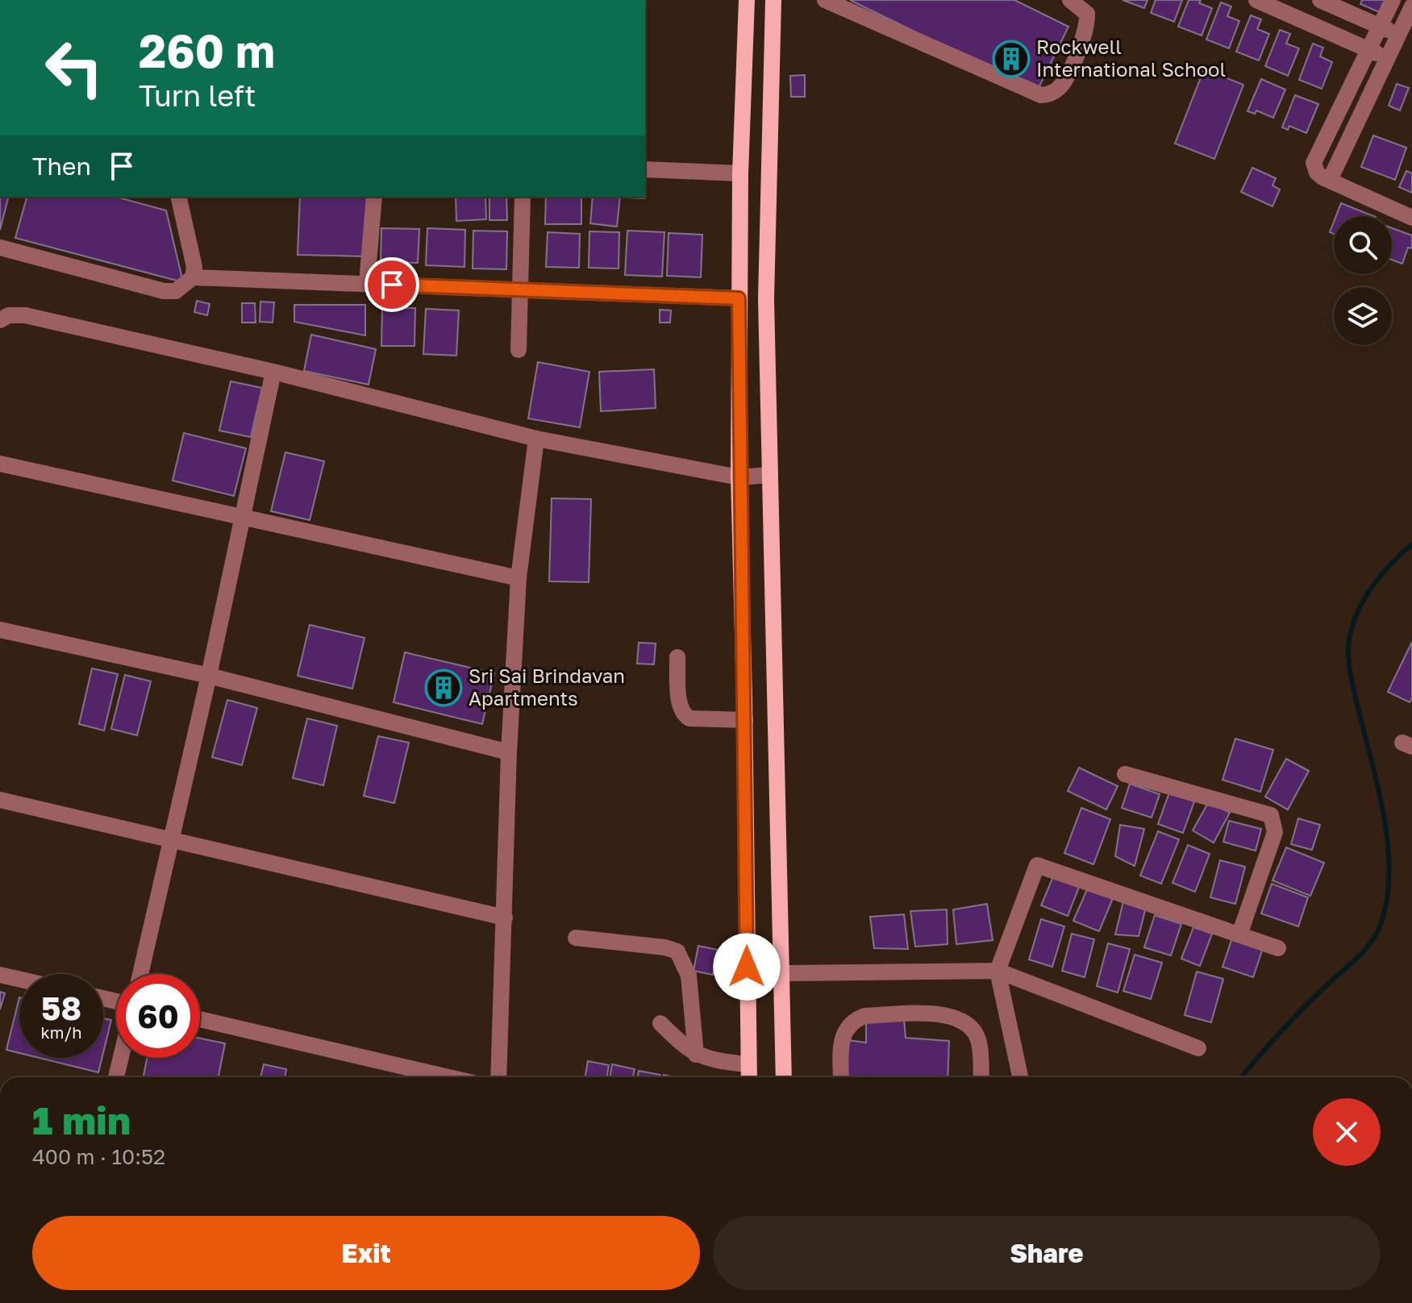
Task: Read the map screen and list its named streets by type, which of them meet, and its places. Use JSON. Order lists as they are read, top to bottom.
{
  "places": {
    "building": ["Rockwell International School", "Sri Sai Brindavan Apartments"]
  },
  "page": {
    "turn": ["260 m", "Turn left"],
    "then": "Then",
    "speed": "58 km/h",
    "limit": "60",
    "heading": ["1 min", "400 m · 10:52"],
    "buttons": ["Exit", "Share"]
  }
}
